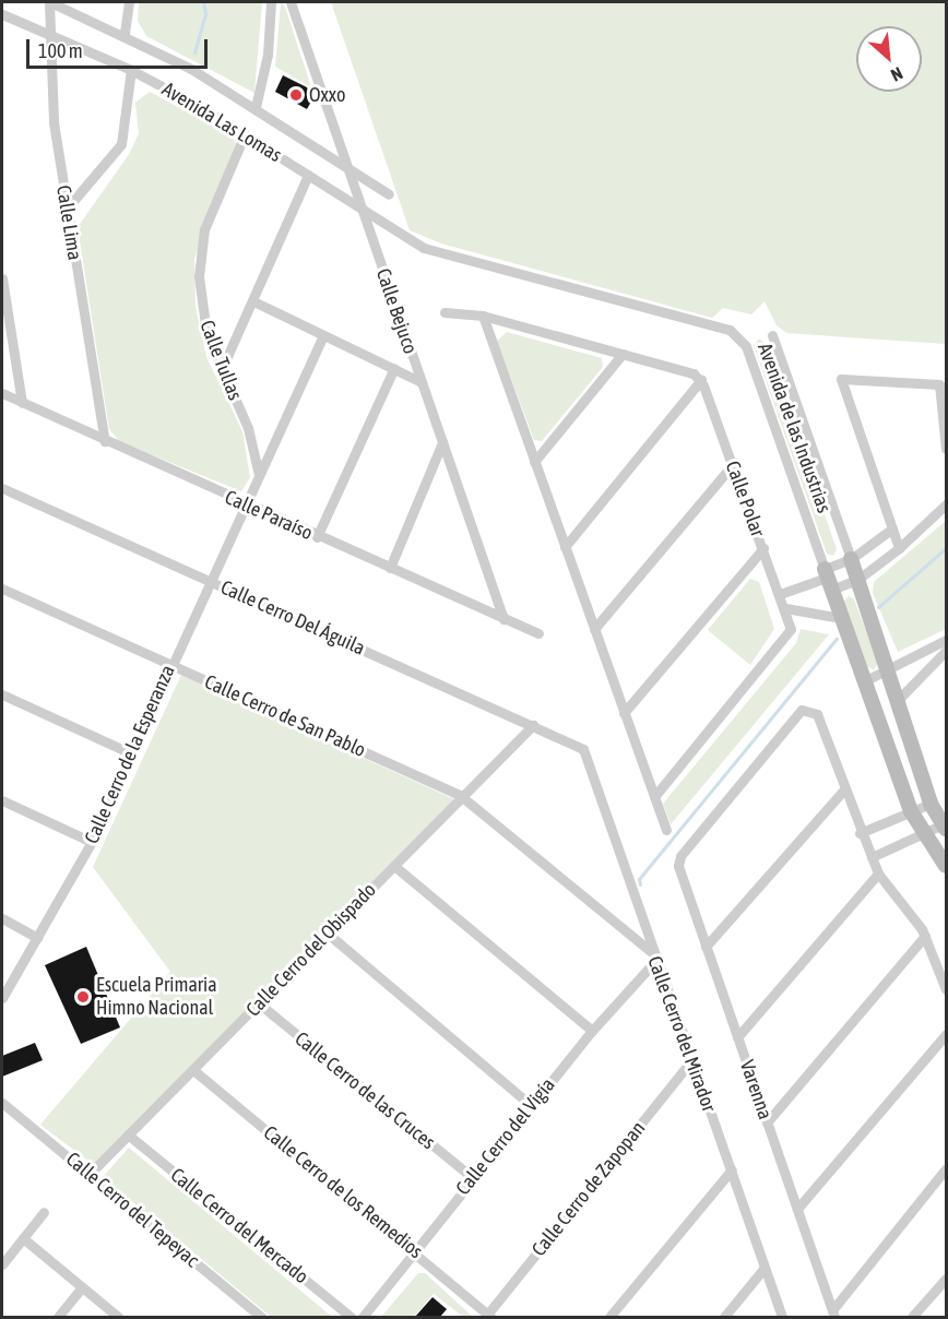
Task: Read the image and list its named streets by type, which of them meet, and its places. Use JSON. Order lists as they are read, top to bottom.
{
  "streets": {
    "street": [
      "Avenida Las Lomas",
      "Calle Lima",
      "Calle Bejuco",
      "Calle Tullas",
      "Avenida de las Industrias",
      "Calle Polar",
      "Calle Paraíso",
      "Calle Cerro Del Águila",
      "Calle Cerro de San Pablo",
      "Calle Cerro de la Esperanza",
      "Calle Cerro del Obispado",
      "Calle Cerro del Mirador",
      "Varenna",
      "Calle Cerro de las Cruces",
      "Calle Cerro del Vigía",
      "Calle Cerro de Zapopan",
      "Calle Cerro de los Remedios",
      "Calle Cerro del Tepeyac",
      "Calle Cerro del Mercado"
    ]
  },
  "crossings": [
    ["Avenida Las Lomas", "Calle Lima"],
    ["Avenida Las Lomas", "Calle Bejuco"],
    ["Avenida Las Lomas", "Calle Tullas"],
    ["Avenida Las Lomas", "Avenida de las Industrias"],
    ["Calle Lima", "Calle Paraíso"],
    ["Calle Bejuco", "Avenida de las Industrias"],
    ["Calle Bejuco", "Calle Paraíso"],
    ["Calle Tullas", "Calle Cerro de la Esperanza"],
    ["Calle Paraíso", "Calle Cerro de la Esperanza"],
    ["Calle Cerro Del Águila", "Calle Cerro de la Esperanza"],
    ["Calle Cerro Del Águila", "Calle Cerro del Obispado"],
    ["Calle Cerro Del Águila", "Calle Cerro del Mirador"],
    ["Calle Cerro de San Pablo", "Calle Cerro de la Esperanza"],
    ["Calle Cerro de San Pablo", "Calle Cerro del Obispado"],
    ["Calle Cerro de San Pablo", "Calle Cerro del Mirador"],
    ["Calle Cerro de San Pablo", "Calle Cerro del Vigía"],
    ["Calle Cerro del Obispado", "Calle Cerro de las Cruces"],
    ["Calle Cerro del Obispado", "Calle Cerro de los Remedios"],
    ["Calle Cerro del Obispado", "Calle Cerro del Tepeyac"],
    ["Calle Cerro del Obispado", "Calle Cerro del Mercado"],
    ["Calle Cerro del Mirador", "Calle Cerro del Vigía"],
    ["Calle Cerro del Mirador", "Calle Cerro de Zapopan"],
    ["Calle Cerro de las Cruces", "Calle Cerro del Vigía"],
    ["Calle Cerro del Vigía", "Calle Cerro de los Remedios"],
    ["Calle Cerro de Zapopan", "Calle Cerro de los Remedios"]
  ],
  "places": ["Oxxo", "Escuela Primaria Himno Nacional"],
  "scale_bar": "100 m",
  "north": "bottom right"
}
